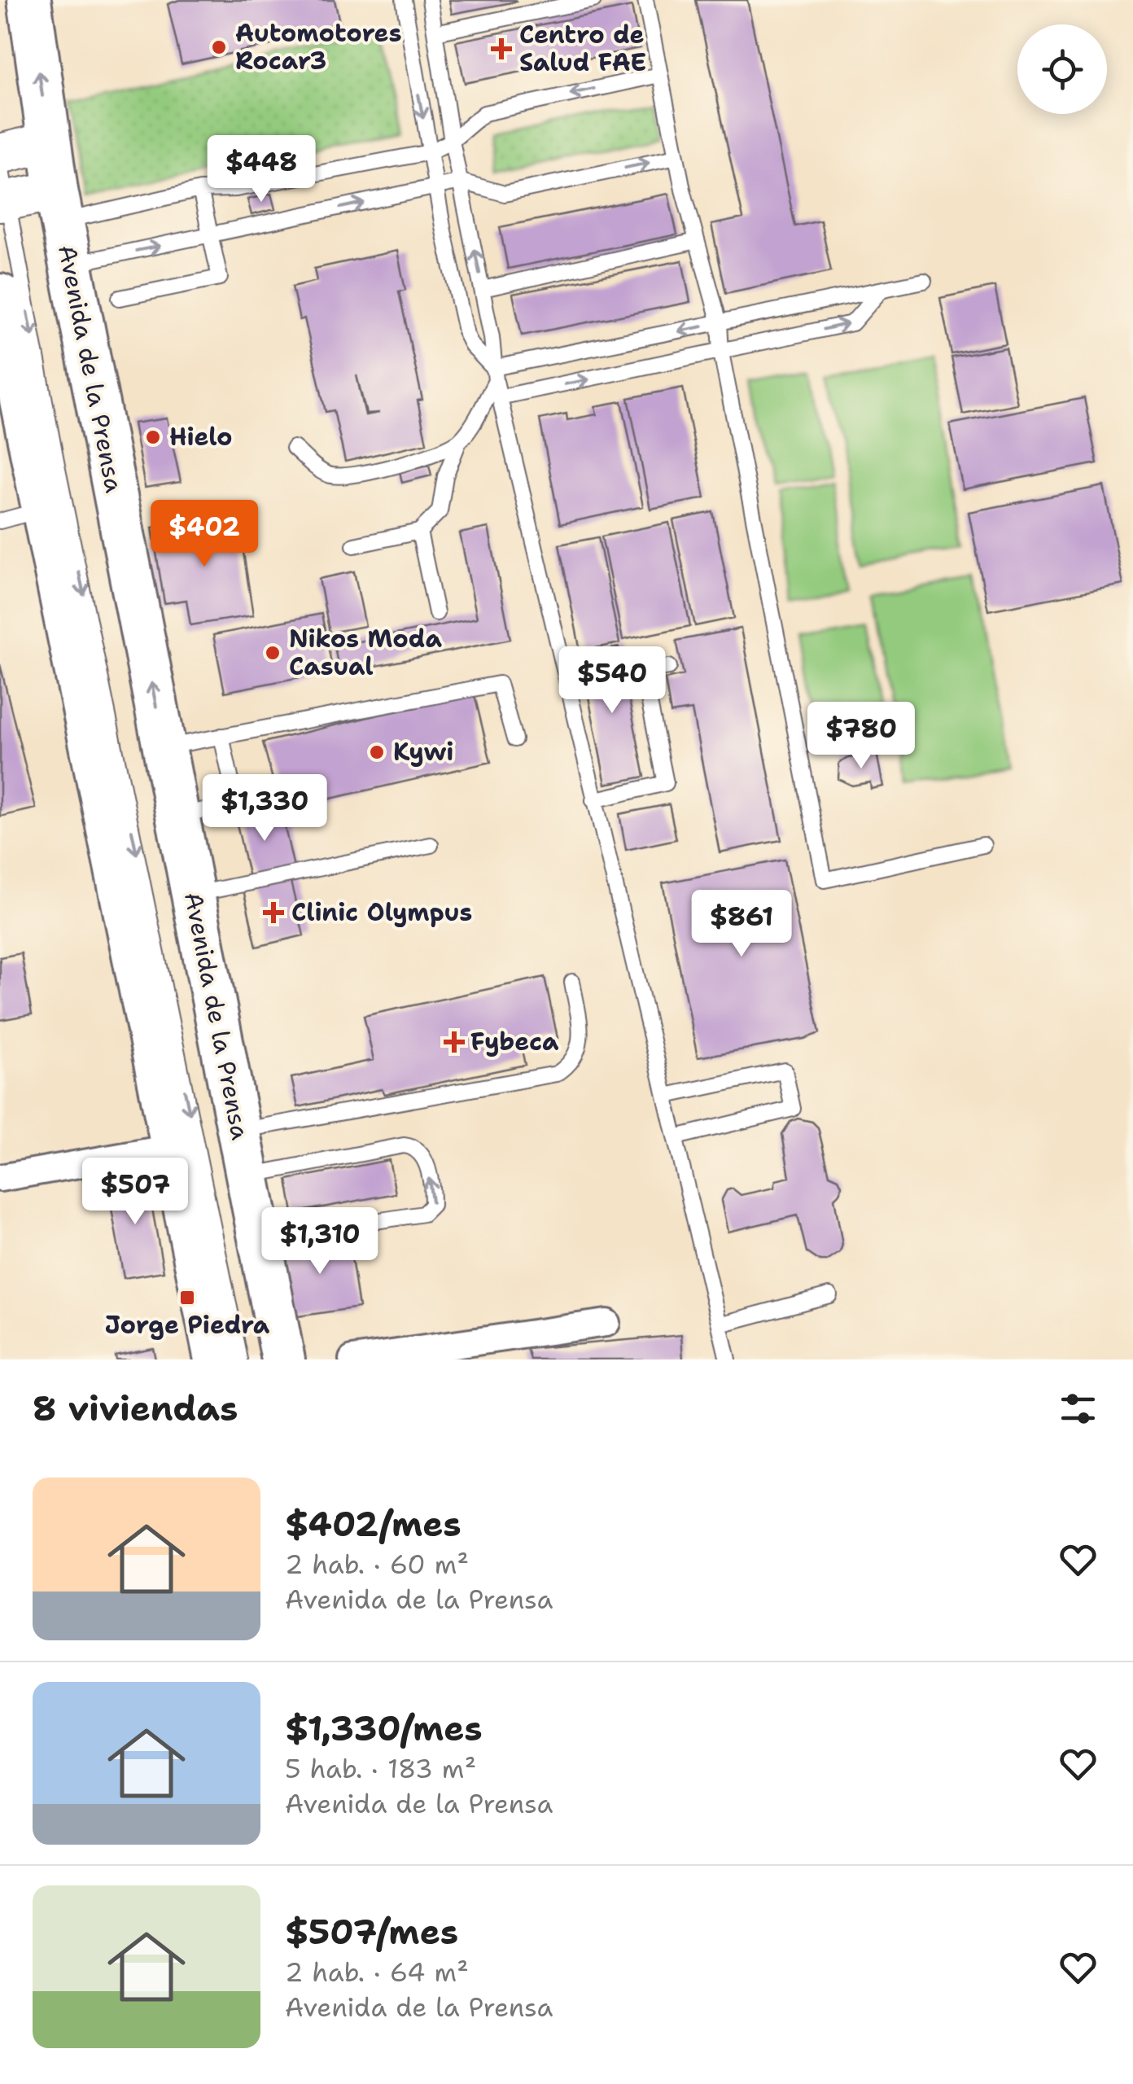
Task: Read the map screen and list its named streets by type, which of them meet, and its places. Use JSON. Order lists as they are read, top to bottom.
{
  "streets": {
    "main road": ["Avenida de la Prensa"]
  },
  "places": {
    "other": [
      "Automotores Rocar3",
      "Hielo",
      "Nikos Moda Casual",
      "Kywi"
    ],
    "health": ["Centro de Salud FAE", "Clinic Olympus", "Fybeca"],
    "transit": ["Jorge Piedra"]
  },
  "page": {
    "price": [
      "$448",
      "$402",
      "$540",
      "$780",
      "$1,330",
      "$861",
      "$507",
      "$1,310"
    ],
    "heading": "8 viviendas",
    "list": [
      {
        "name": "$402/mes",
        "note": "2 hab. · 60 m² · Avenida de la Prensa"
      },
      {
        "name": "$1,330/mes",
        "note": "5 hab. · 183 m² · Avenida de la Prensa"
      },
      {
        "name": "$507/mes",
        "note": "2 hab. · 64 m² · Avenida de la Prensa"
      }
    ]
  }
}
